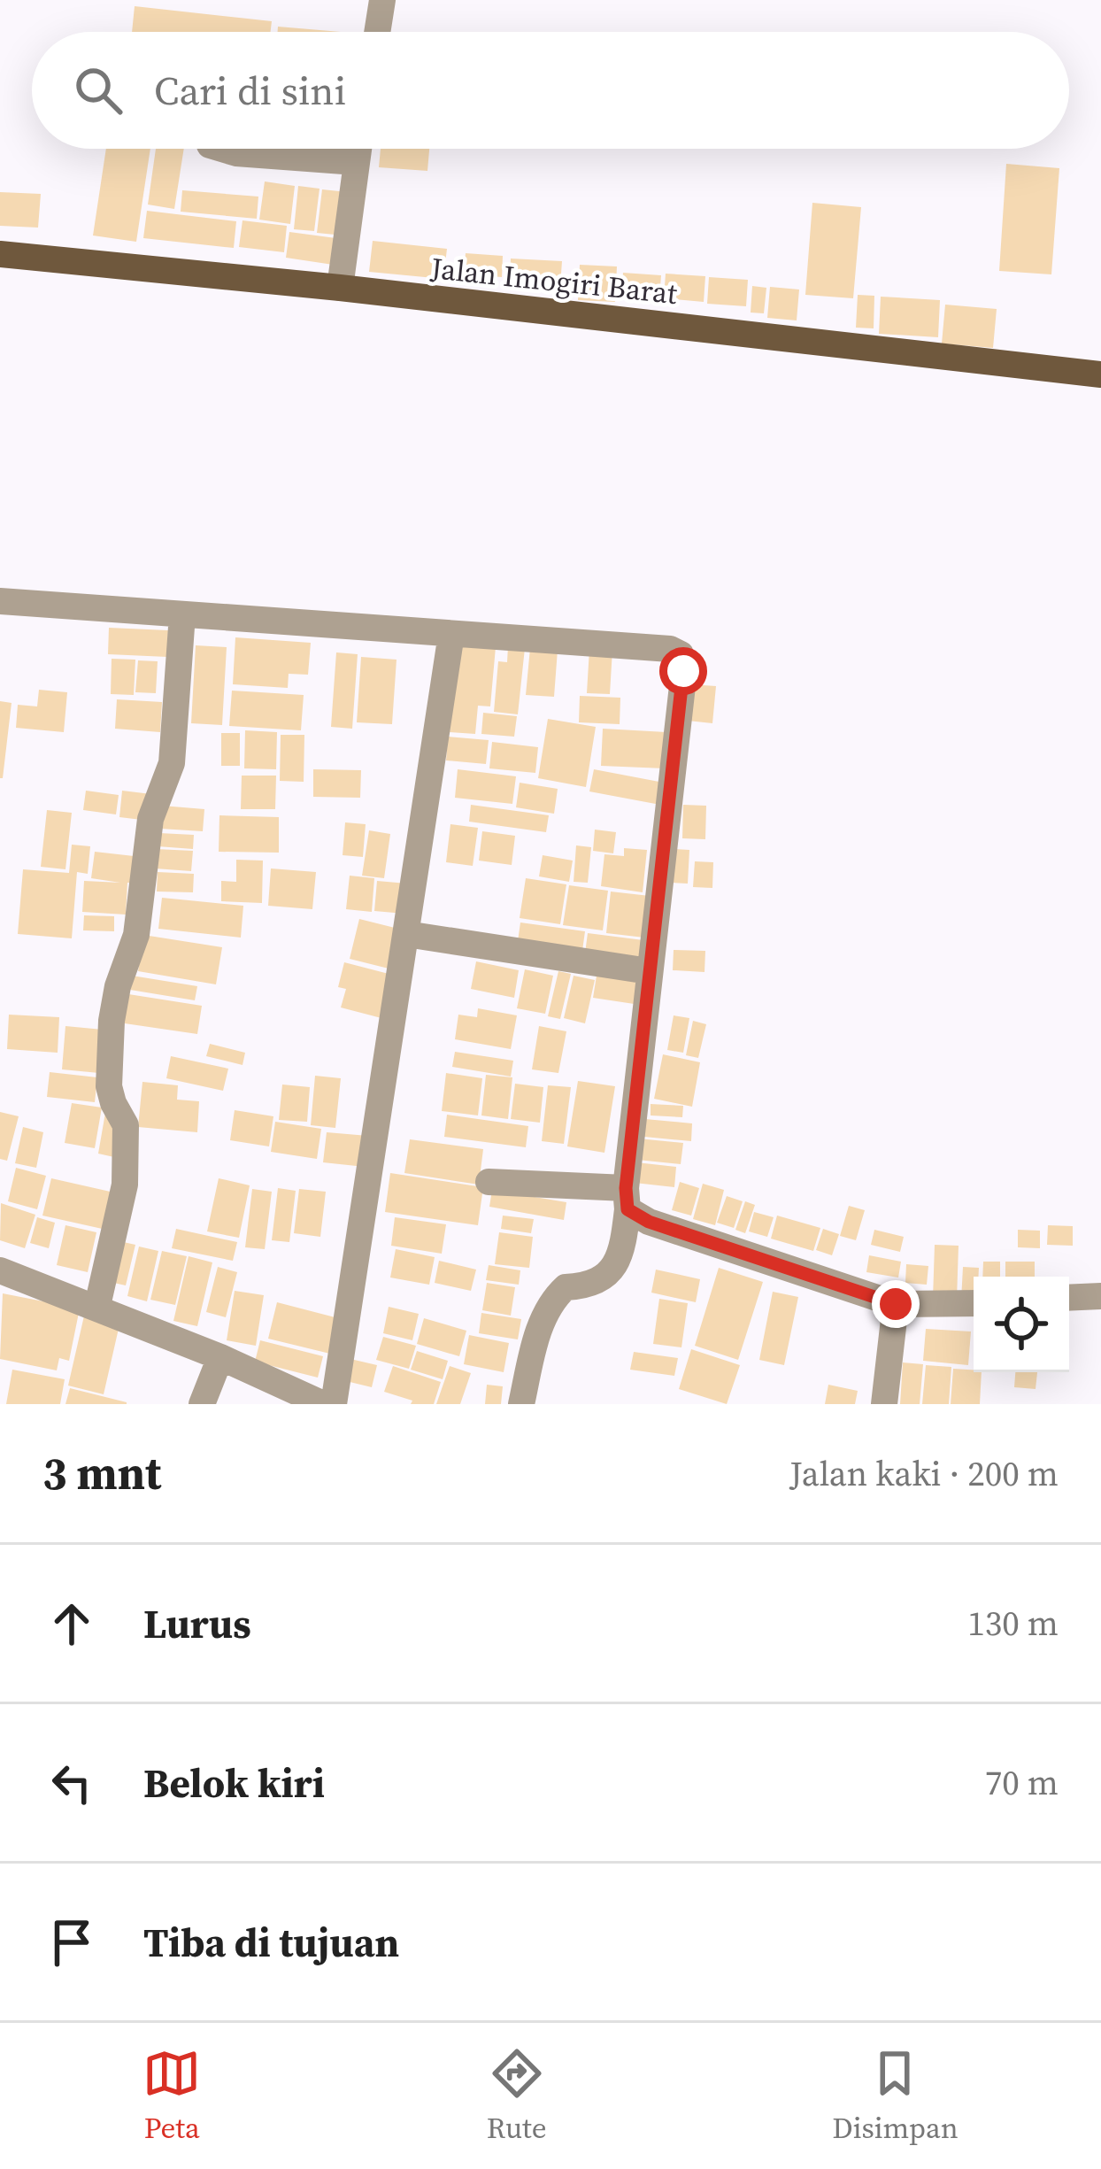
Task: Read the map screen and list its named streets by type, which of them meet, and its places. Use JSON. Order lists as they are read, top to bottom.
{
  "streets": {
    "main road": ["Jalan Imogiri Barat"]
  },
  "page": {
    "search": "Cari di sini",
    "heading": ["3 mnt", "Jalan kaki · 200 m"],
    "list": [
      ["Lurus", "130 m"],
      ["Belok kiri", "70 m"],
      "Tiba di tujuan"
    ],
    "nav": ["Peta", "Rute", "Disimpan"]
  }
}
